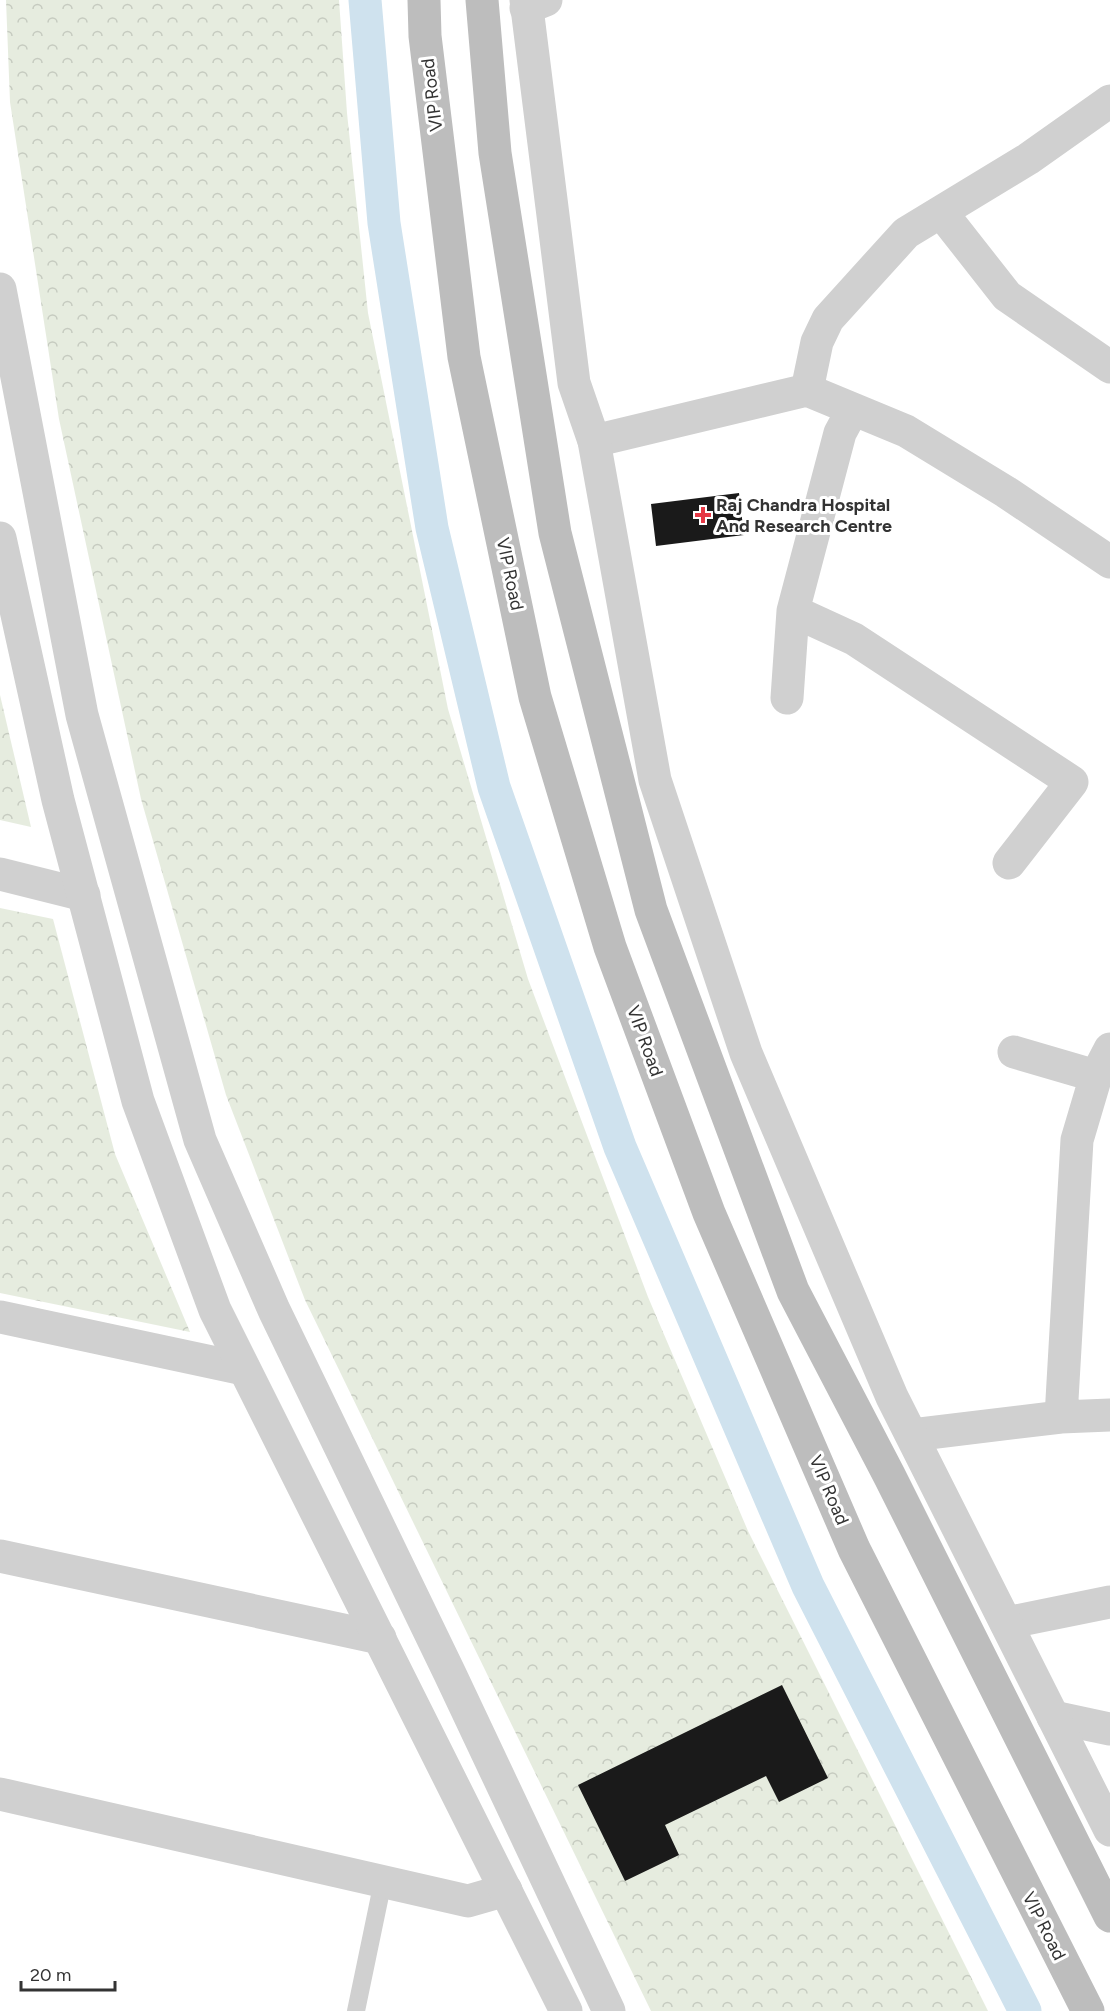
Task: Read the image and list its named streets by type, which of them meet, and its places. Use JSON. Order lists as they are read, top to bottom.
{
  "streets": {
    "main road": ["VIP Road"]
  },
  "places": {
    "health": ["Raj Chandra Hospital And Research Centre"]
  },
  "scale_bar": "20 m"
}
